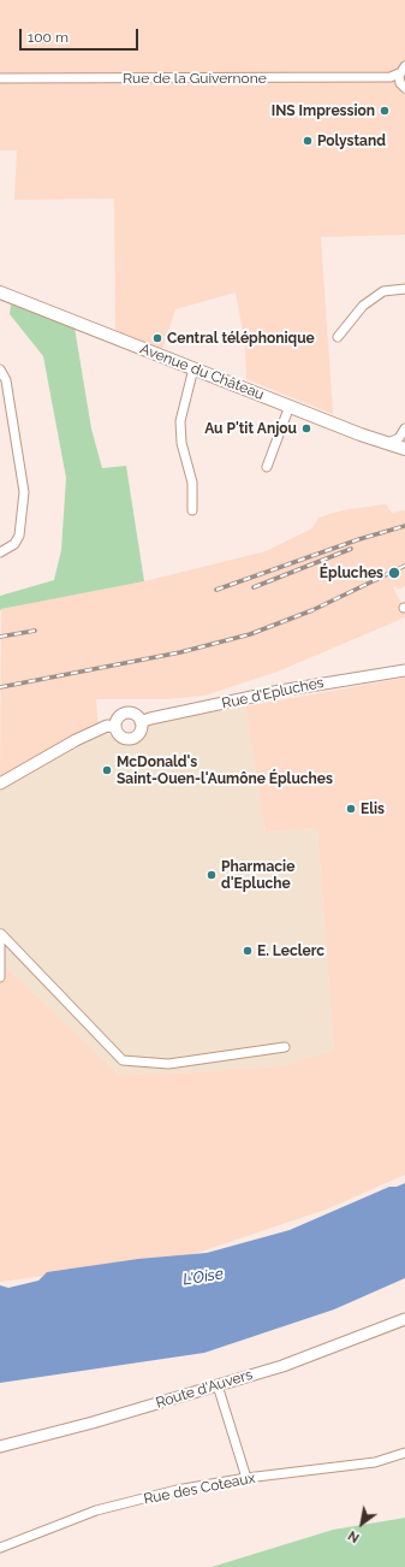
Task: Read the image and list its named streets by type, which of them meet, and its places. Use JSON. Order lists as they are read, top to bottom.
{
  "streets": {
    "main road": ["Avenue du Château"],
    "street": [
      "Rue de la Guivernone",
      "Rue d'Epluches",
      "Route d'Auvers",
      "Rue des Coteaux"
    ]
  },
  "water": ["L'Oise"],
  "places": [
    "INS Impression",
    "Polystand",
    "Central téléphonique",
    "Au P'tit Anjou",
    "Épluches",
    "McDonald's Saint-Ouen-l'Aumône Épluches",
    "Elis",
    "Pharmacie d'Epluche",
    "E. Leclerc"
  ],
  "scale_bar": "100 m",
  "north": "bottom left"
}
